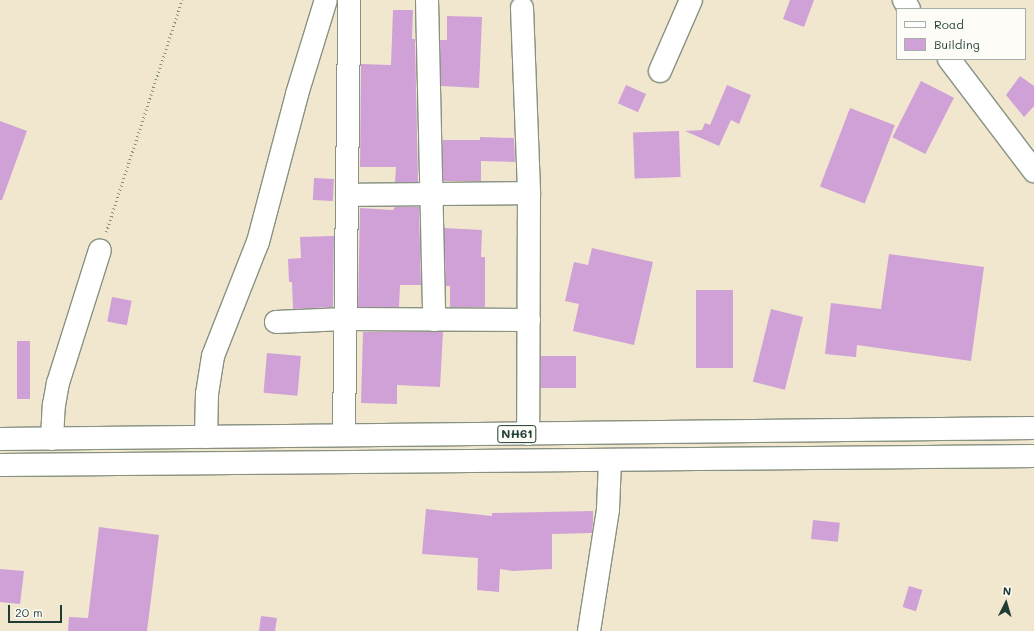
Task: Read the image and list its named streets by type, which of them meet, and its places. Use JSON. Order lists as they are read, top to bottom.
{
  "streets": {
    "main road": ["NH61"]
  },
  "legend": ["Road", "Building"],
  "scale_bar": "20 m",
  "north": "top"
}
